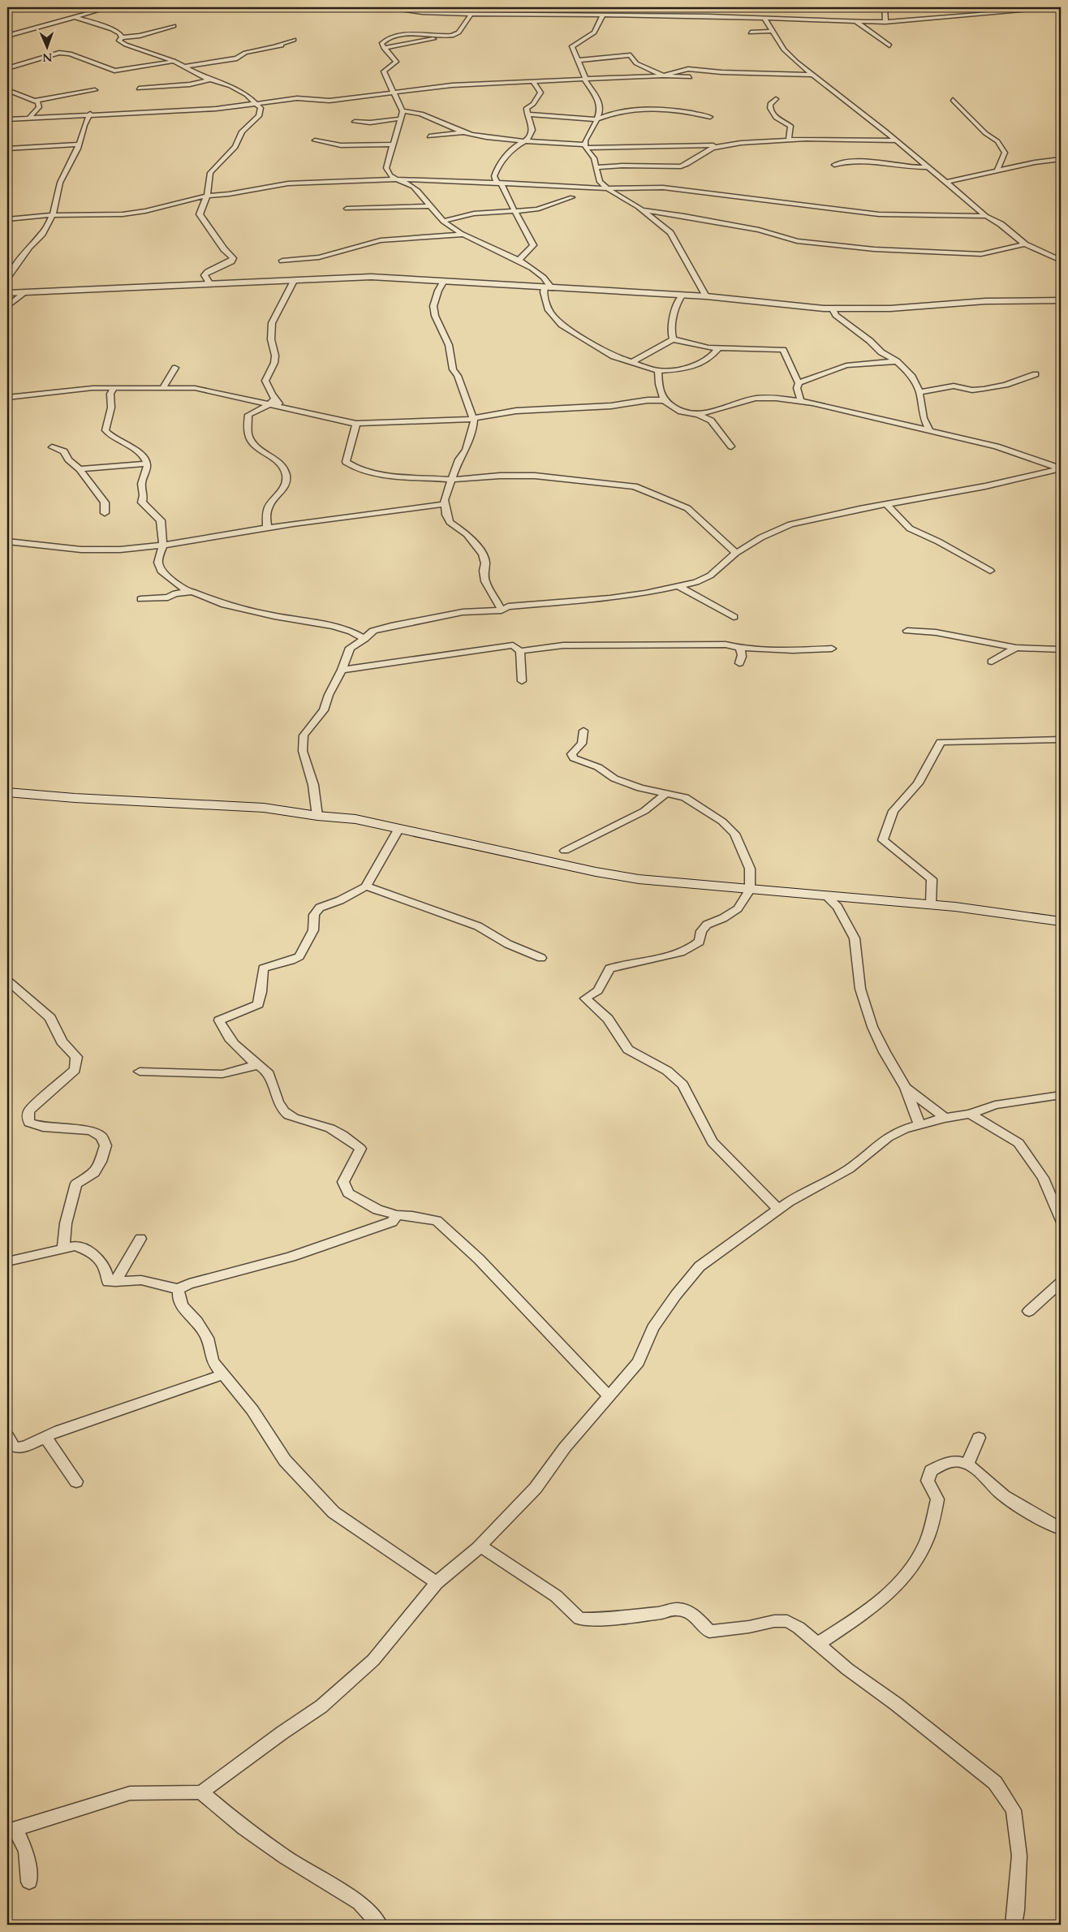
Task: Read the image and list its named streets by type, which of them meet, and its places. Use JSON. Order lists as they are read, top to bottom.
{
  "north": "bottom"
}
